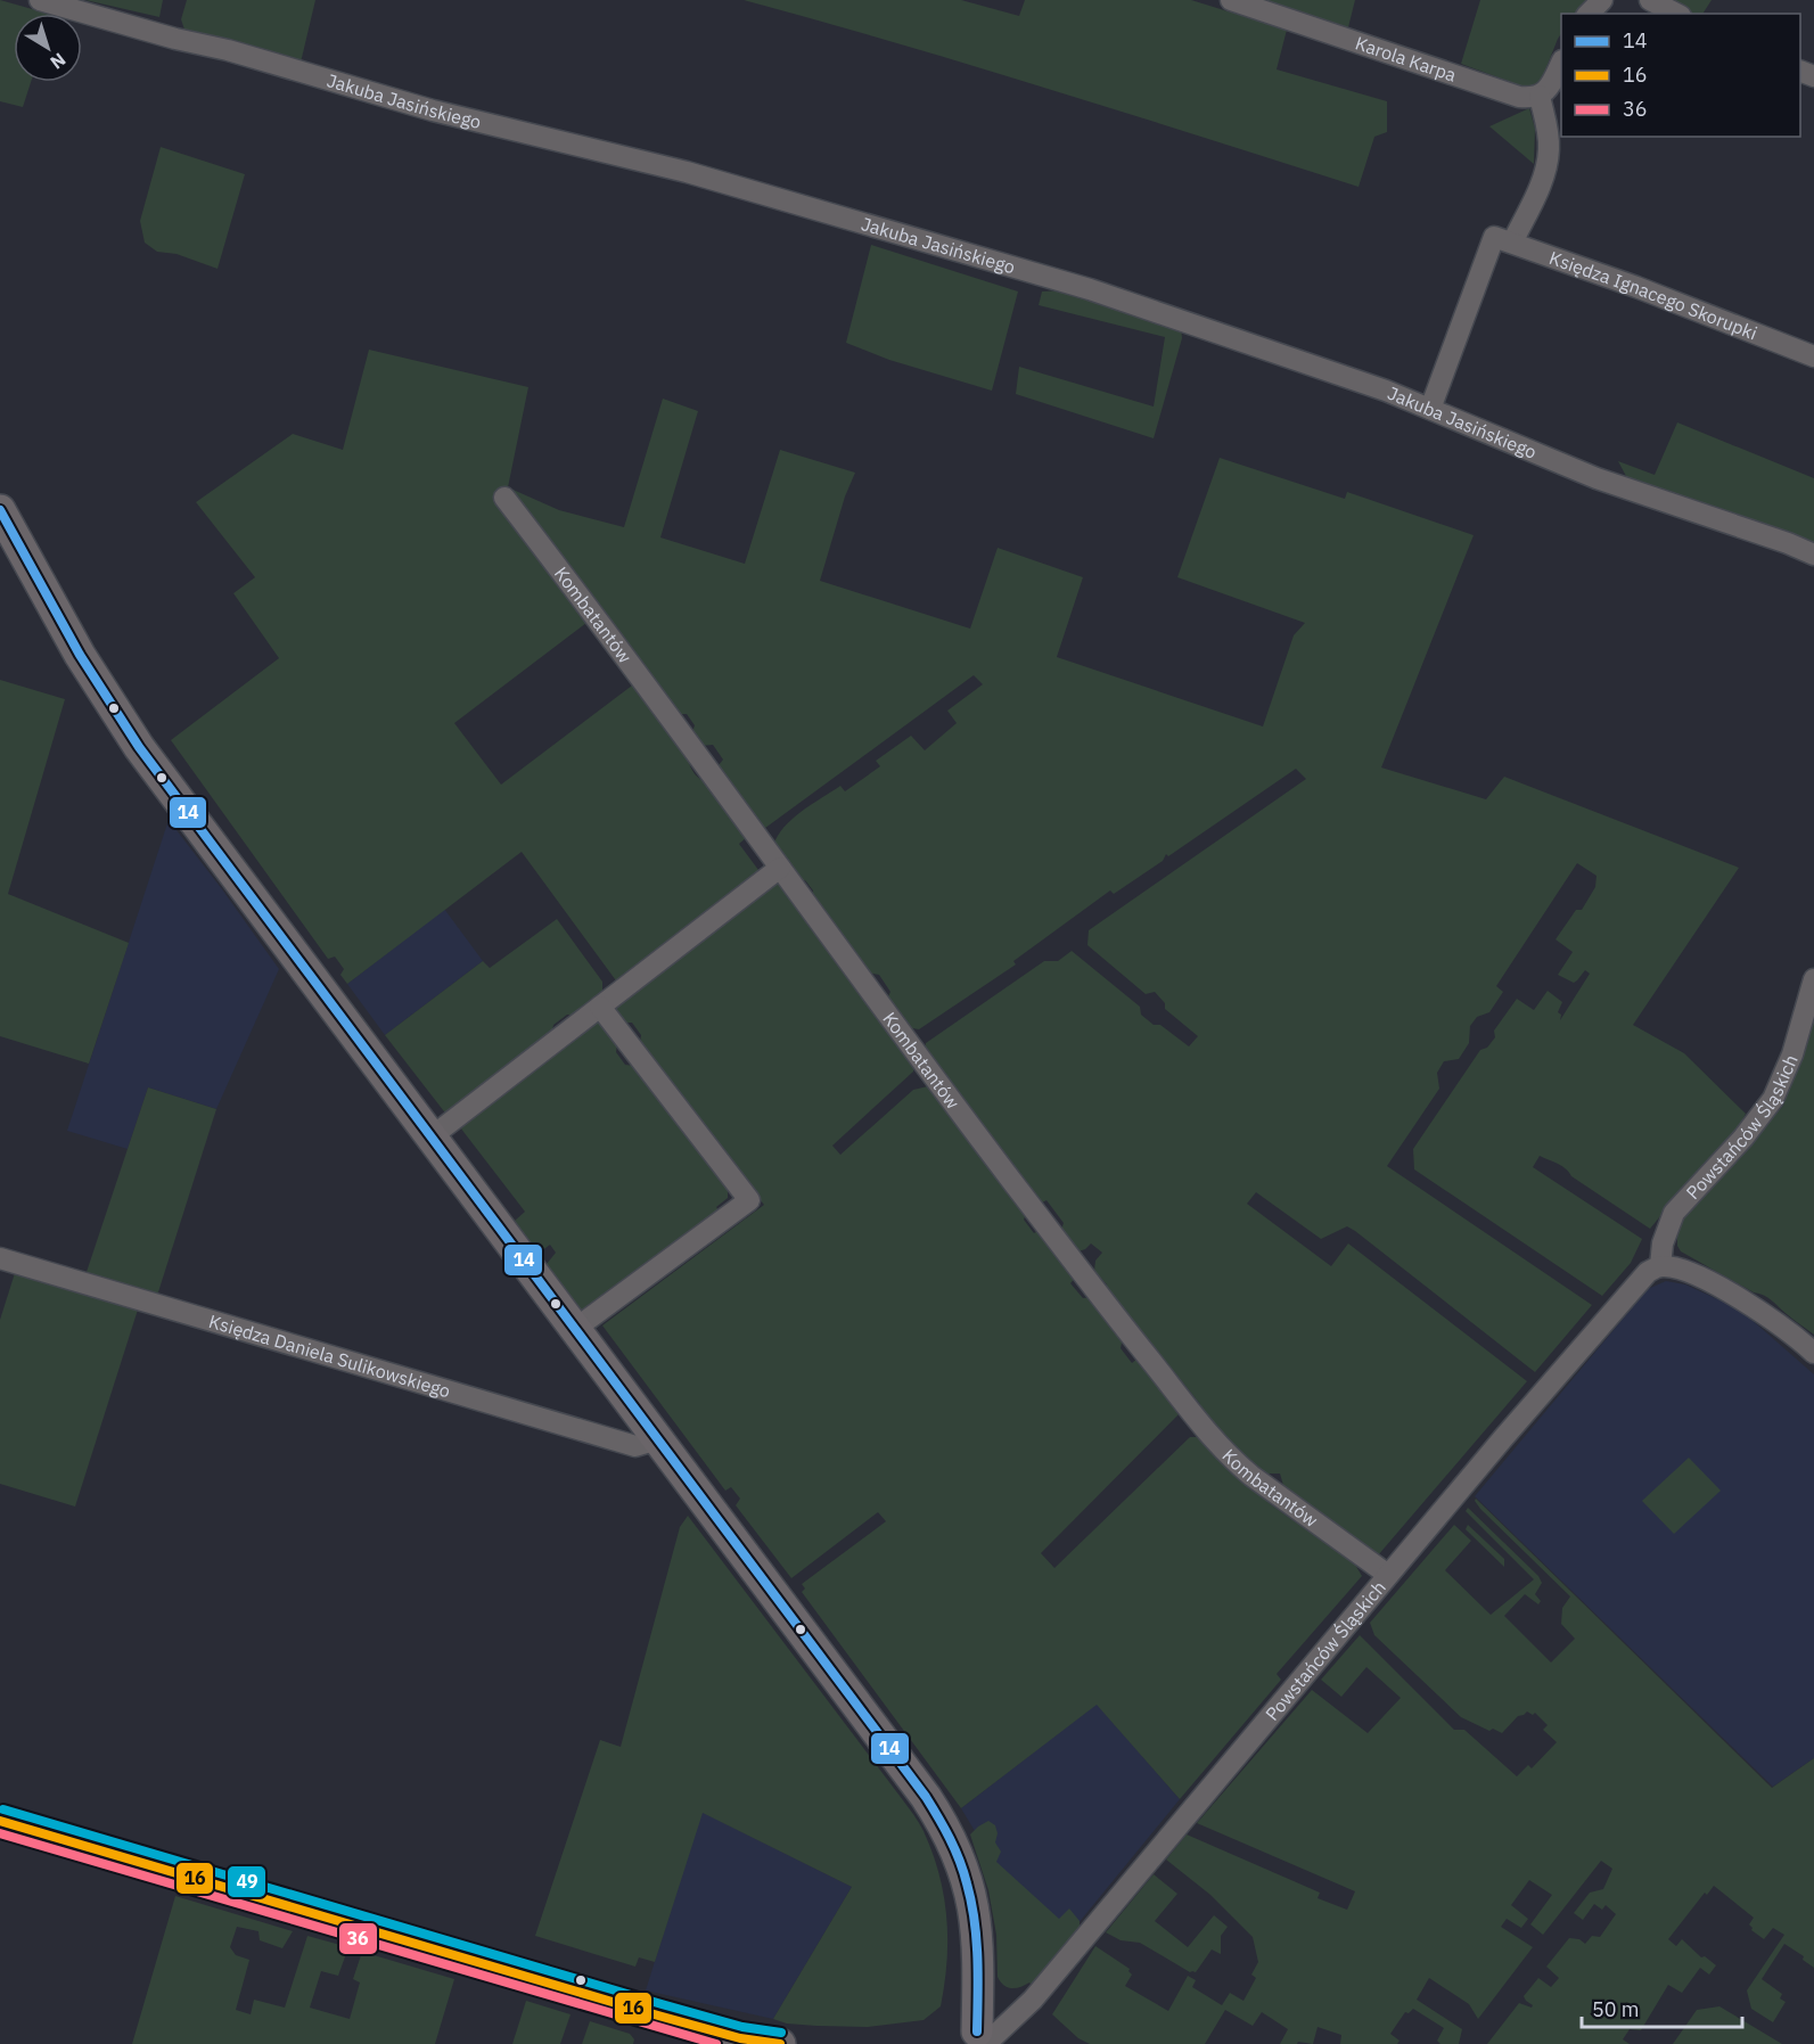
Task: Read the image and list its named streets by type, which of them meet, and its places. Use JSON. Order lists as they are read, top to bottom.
{
  "streets": {
    "street": [
      "Karola Karpa",
      "Jakuba Jasińskiego",
      "Księdza Ignacego Skorupki",
      "Kombatantów",
      "Powstańców Śląskich",
      "Księdza Daniela Sulikowskiego"
    ]
  },
  "crossings": [
    ["Kombatantów", "Powstańców Śląskich"]
  ],
  "lines": [
    "transit line 14",
    "transit line 49",
    "transit line 16",
    "transit line 36"
  ],
  "legend": ["14", "16", "36"],
  "scale_bar": "50 m",
  "north": "bottom right"
}
